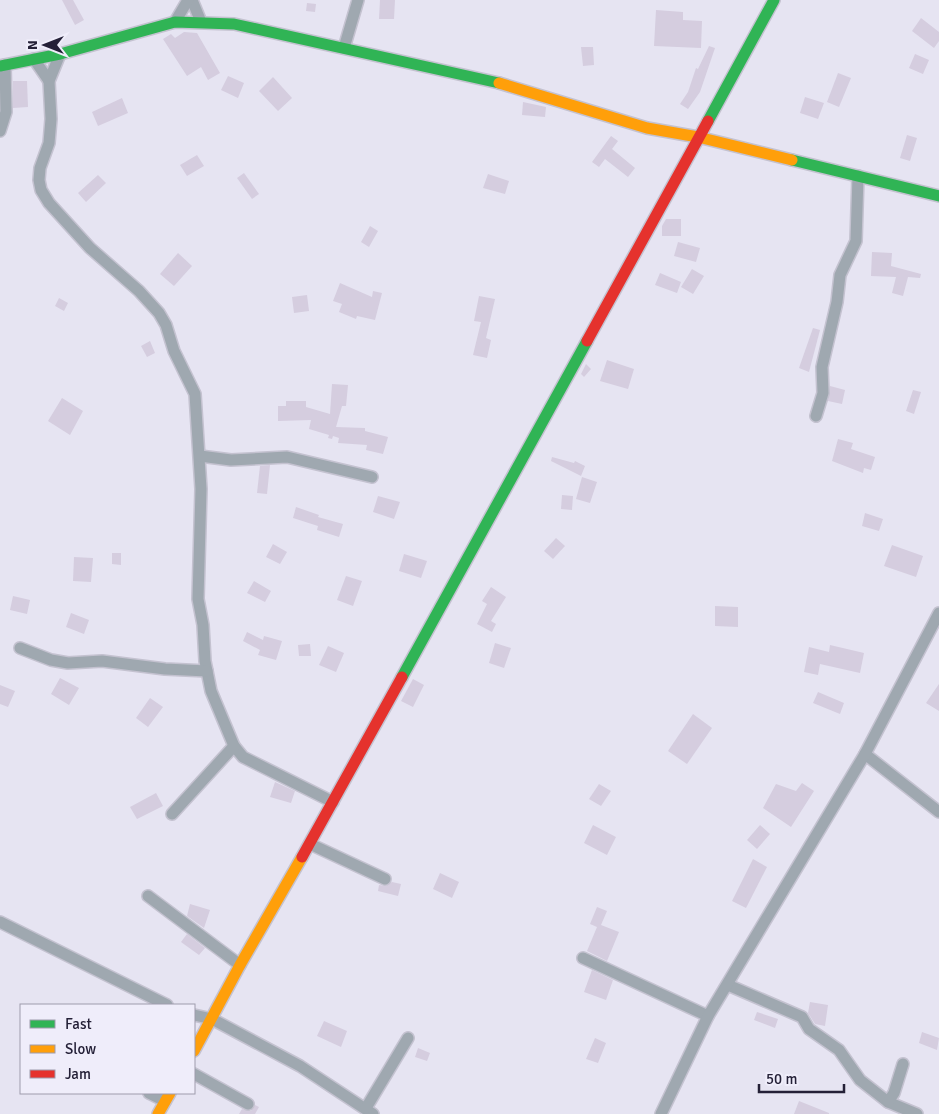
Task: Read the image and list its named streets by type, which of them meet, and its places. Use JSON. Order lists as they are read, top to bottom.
{
  "legend": ["Fast", "Slow", "Jam"],
  "scale_bar": "50 m",
  "north": "left"
}
